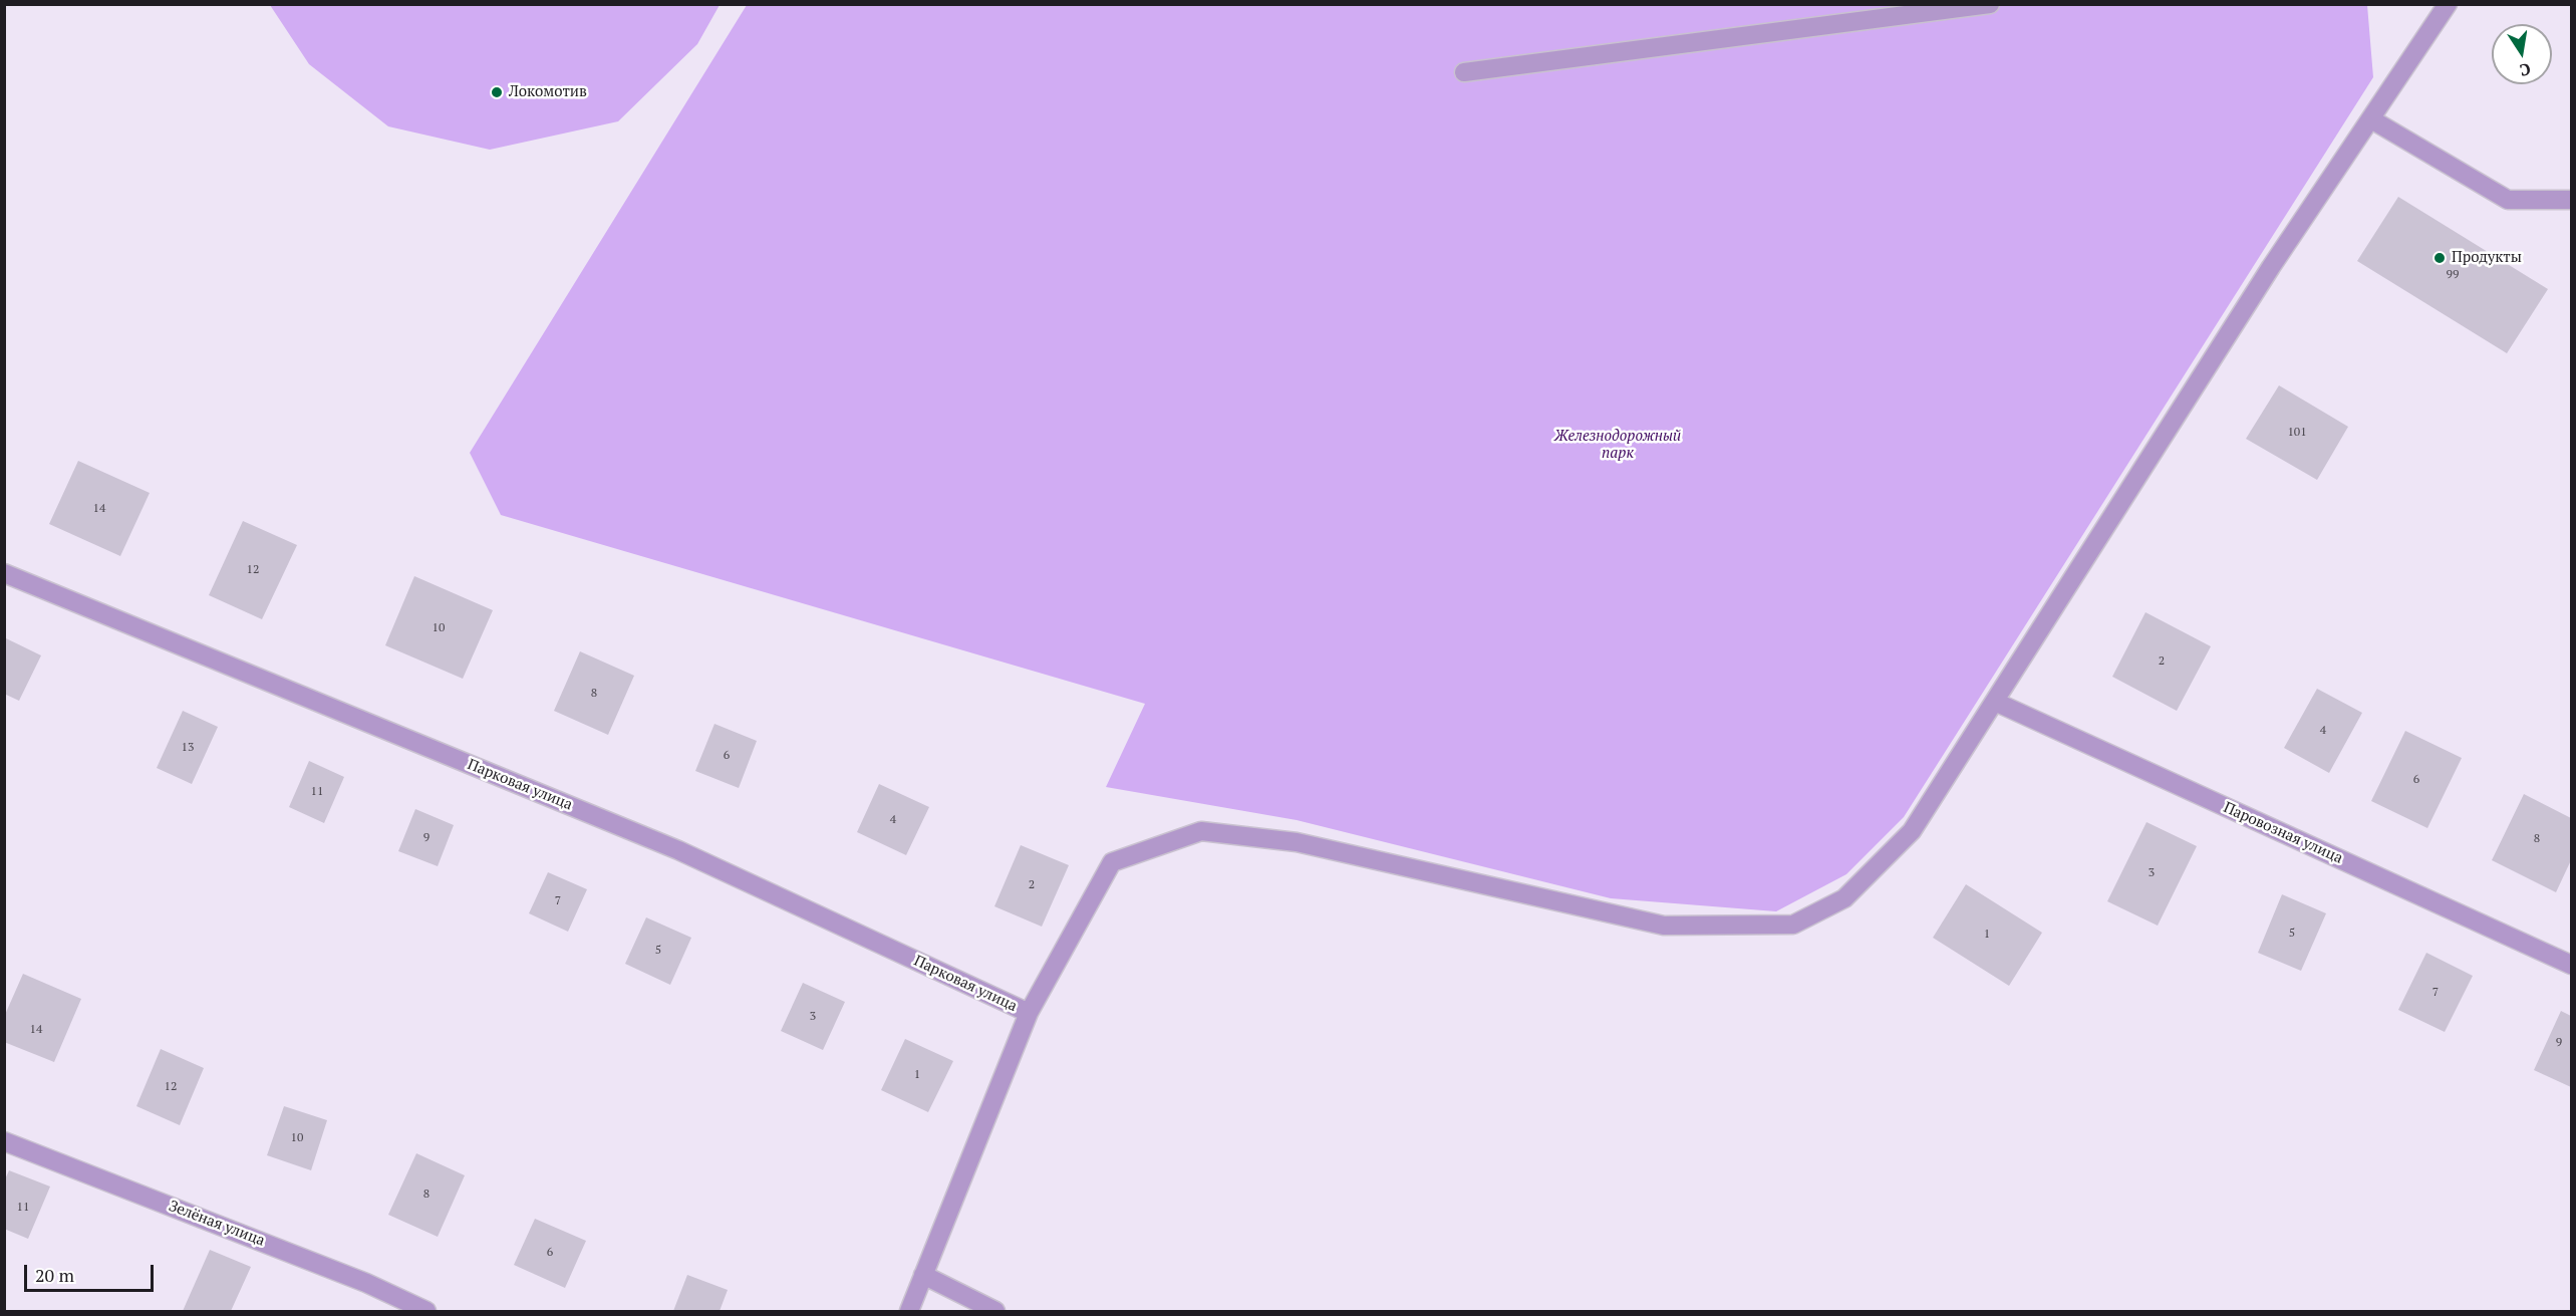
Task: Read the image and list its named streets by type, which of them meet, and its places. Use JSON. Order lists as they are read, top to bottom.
{
  "streets": {
    "street": ["Парковая улица", "Паровозная улица", "Зелёная улица"]
  },
  "parks": ["Железнодорожный парк"],
  "places": ["Локомотив", "Продукты"],
  "house_numbers": [
    "99",
    "101",
    "14",
    "12",
    "10",
    "2",
    "8",
    "4",
    "13",
    "6",
    "6",
    "11",
    "4",
    "9",
    "8",
    "3",
    "2",
    "7",
    "5",
    "1",
    "5",
    "7",
    "3",
    "14",
    "9",
    "1",
    "12",
    "10",
    "8",
    "11",
    "6"
  ],
  "scale_bar": "20 m",
  "north": "bottom"
}
